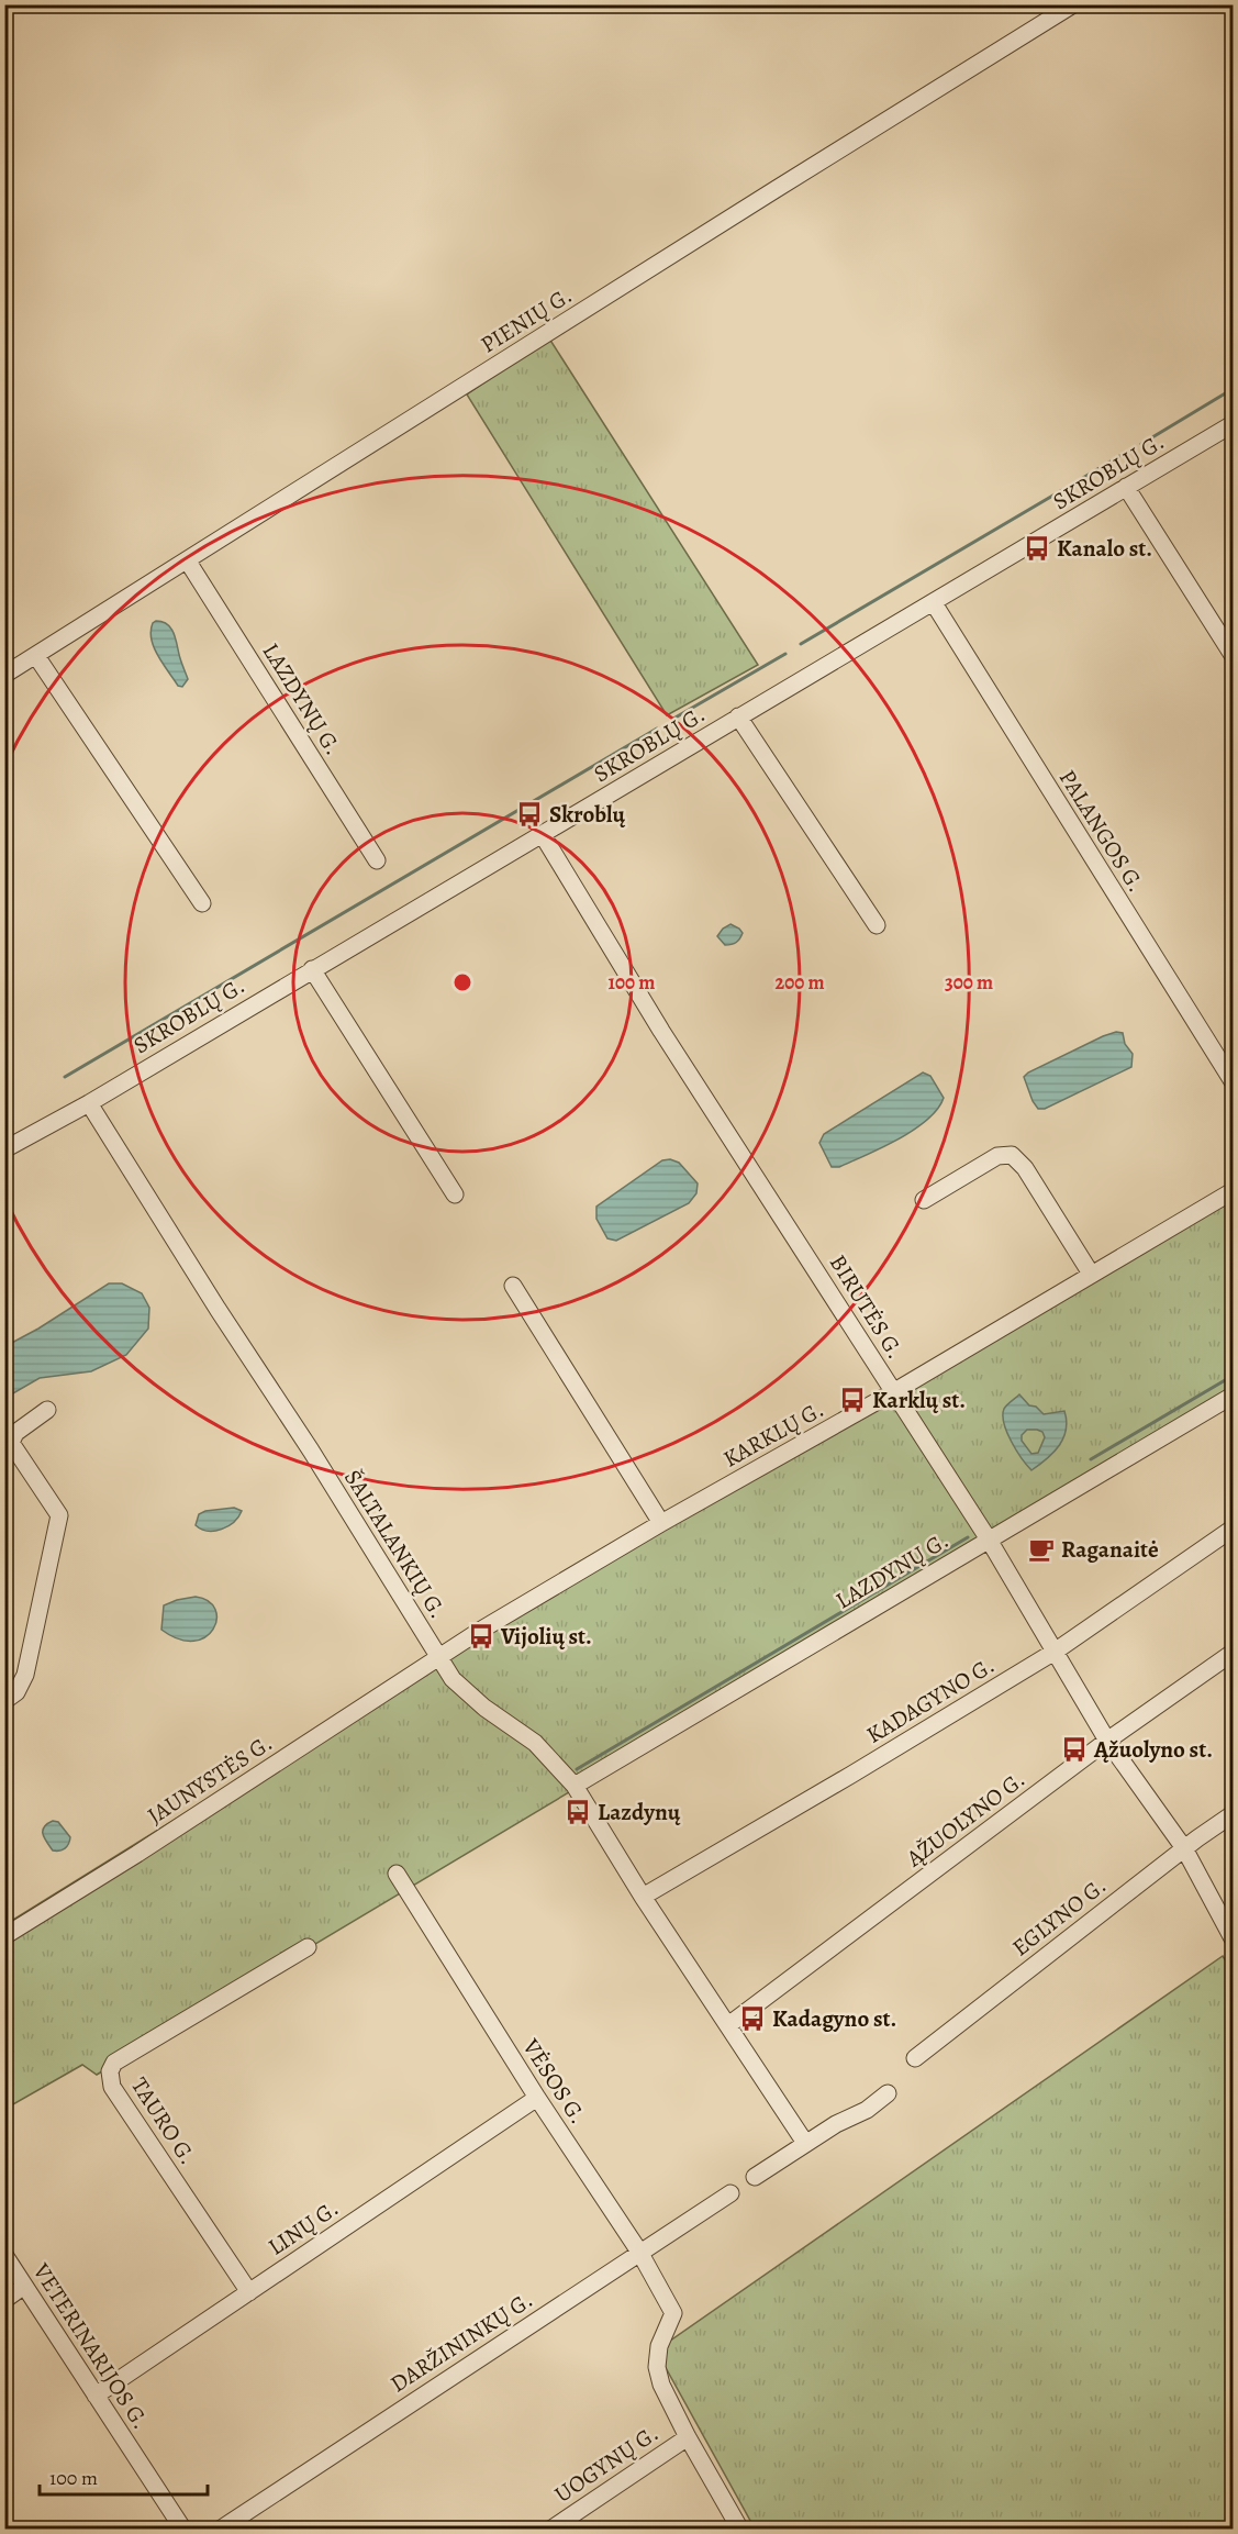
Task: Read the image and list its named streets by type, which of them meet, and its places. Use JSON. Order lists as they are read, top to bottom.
{
  "streets": {
    "street": [
      "PIENIŲ G.",
      "SKROBLŲ G.",
      "LAZDYNŲ G.",
      "PALANGOS G.",
      "BIRUTĖS G.",
      "KARKLŲ G.",
      "ŠALTALANKIŲ G.",
      "KADAGYNO G.",
      "JAUNYSTĖS G.",
      "ĄŽUOLYNO G.",
      "EGLYNO G.",
      "VĖSOS G.",
      "TAURO G.",
      "LINŲ G.",
      "DARŽININKŲ G.",
      "VETERINARIJOS G.",
      "UOGYNŲ G."
    ]
  },
  "crossings": [
    ["PIENIŲ G.", "LAZDYNŲ G."],
    ["SKROBLŲ G.", "PALANGOS G."],
    ["SKROBLŲ G.", "BIRUTĖS G."],
    ["SKROBLŲ G.", "ŠALTALANKIŲ G."],
    ["LAZDYNŲ G.", "BIRUTĖS G."],
    ["LAZDYNŲ G.", "ŠALTALANKIŲ G."],
    ["BIRUTĖS G.", "KARKLŲ G."],
    ["BIRUTĖS G.", "KADAGYNO G."],
    ["BIRUTĖS G.", "ĄŽUOLYNO G."],
    ["BIRUTĖS G.", "EGLYNO G."],
    ["KARKLŲ G.", "ŠALTALANKIŲ G."],
    ["KARKLŲ G.", "JAUNYSTĖS G."],
    ["ŠALTALANKIŲ G.", "KADAGYNO G."],
    ["ŠALTALANKIŲ G.", "JAUNYSTĖS G."],
    ["ŠALTALANKIŲ G.", "ĄŽUOLYNO G."],
    ["VĖSOS G.", "LINŲ G."],
    ["VĖSOS G.", "DARŽININKŲ G."],
    ["VĖSOS G.", "UOGYNŲ G."],
    ["TAURO G.", "LINŲ G."],
    ["LINŲ G.", "VETERINARIJOS G."]
  ],
  "places": {
    "bus stop": [
      "Kanalo st.",
      "Skroblų",
      "Karklų st.",
      "Vijolių st.",
      "Ąžuolyno st.",
      "Lazdynų",
      "Kadagyno st."
    ],
    "cafe": ["Raganaitė"]
  },
  "scale_bar": "100 m",
  "rings": ["100 m", "200 m", "300 m"]
}
